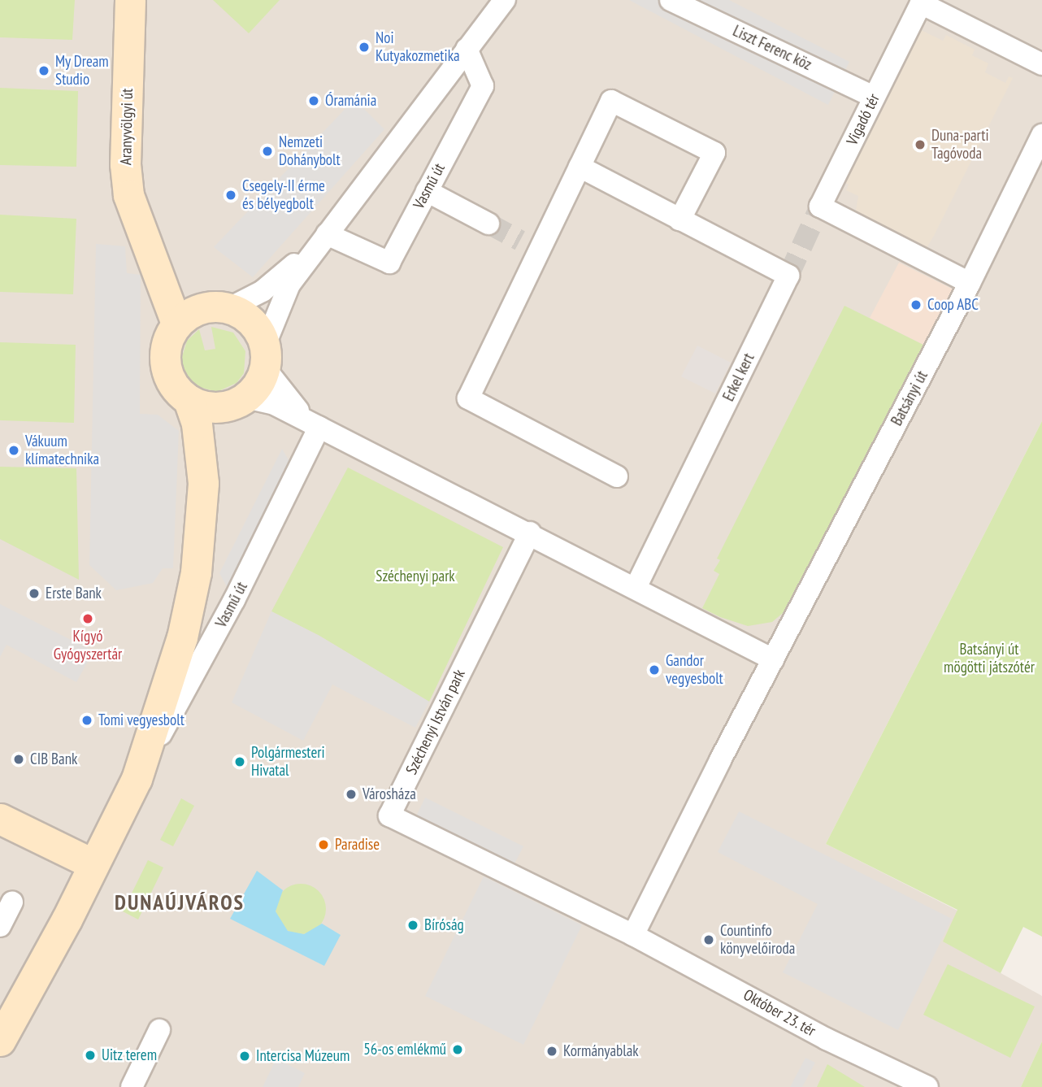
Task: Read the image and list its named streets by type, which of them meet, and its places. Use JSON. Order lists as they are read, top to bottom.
{
  "streets": {
    "street": [
      "Liszt Ferenc köz",
      "Vigadó tér",
      "Aranyvölgyi út",
      "Vasmű út",
      "Erkel kert",
      "Batsányi út",
      "Széchenyi István park",
      "Október 23. tér"
    ]
  },
  "crossings": [
    ["Liszt Ferenc köz", "Vigadó tér"],
    ["Vigadó tér", "Batsányi út"],
    ["Aranyvölgyi út", "Vasmű út"],
    ["Széchenyi István park", "Október 23. tér"]
  ],
  "districts": ["DUNAÚJVÁROS"],
  "parks": ["Széchenyi park", "Batsányi út mögötti játszótér"],
  "places": [
    "Noi Kutyakozmetika",
    "My Dream Studio",
    "Óramánia",
    "Duna-parti Tagóvoda",
    "Nemzeti Dohánybolt",
    "Csegely-II érme és bélyegbolt",
    "Coop ABC",
    "Vákuum klímatechnika",
    "Erste Bank",
    "Kígyó Gyógyszertár",
    "Gandor vegyesbolt",
    "Tomi vegyesbolt",
    "CIB Bank",
    "Polgármesteri Hivatal",
    "Városháza",
    "Paradise",
    "Bíróság",
    "Countinfo könyvelőiroda",
    "56-os emlékmű",
    "Kormányablak",
    "Uitz terem",
    "Intercisa Múzeum"
  ]
}
